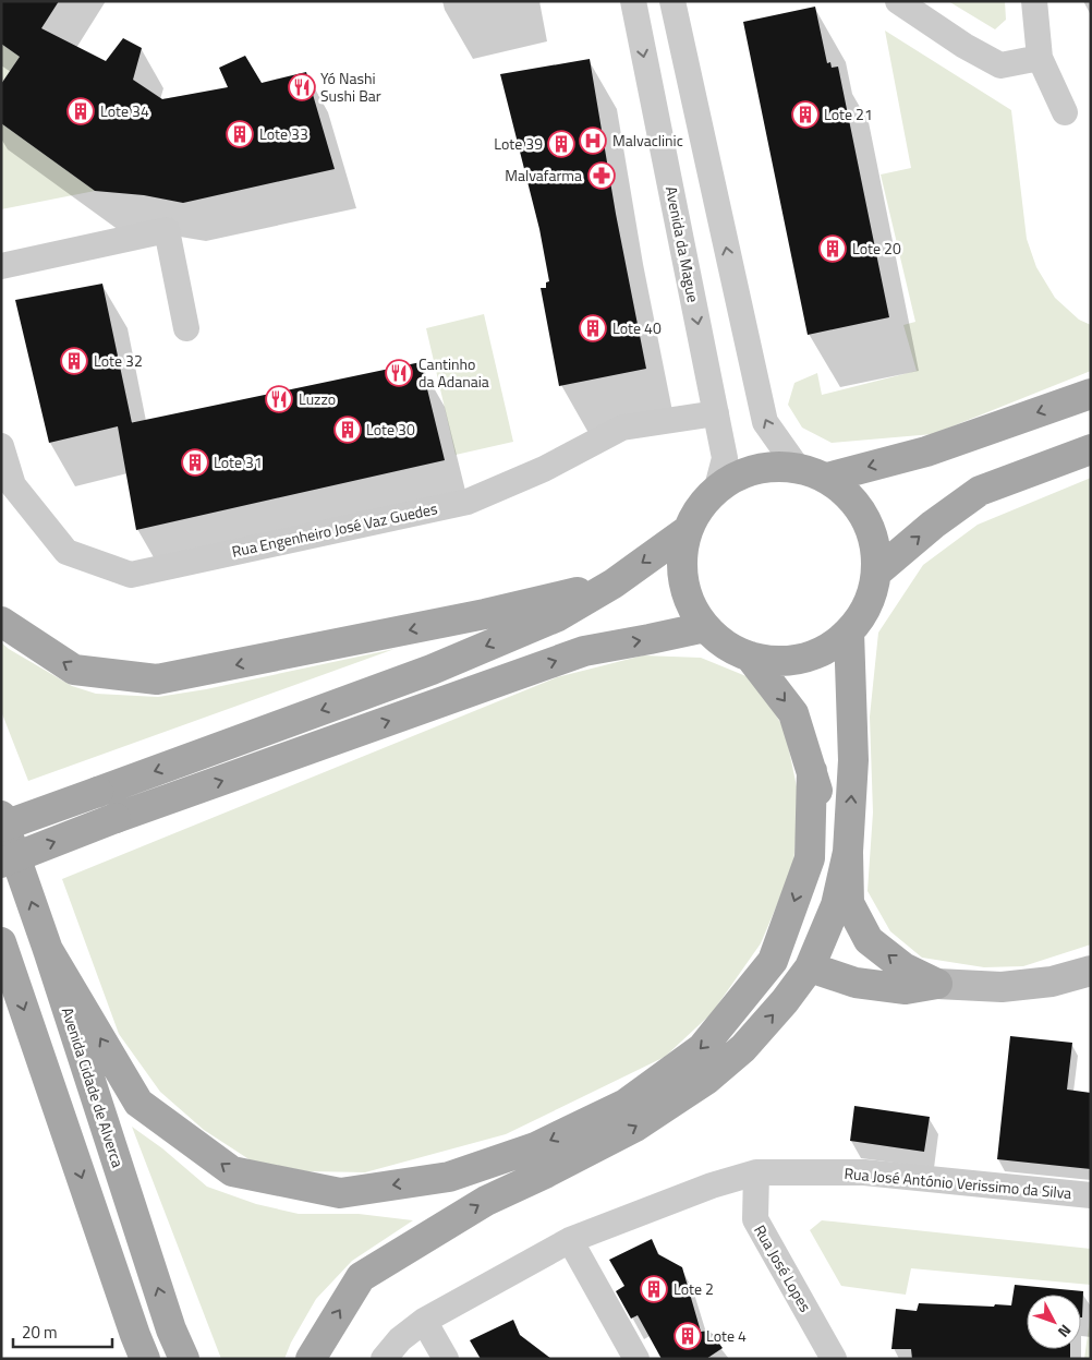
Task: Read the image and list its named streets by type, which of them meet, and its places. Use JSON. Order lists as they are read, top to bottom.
{
  "streets": {
    "main road": ["Avenida Cidade de Alverca"],
    "street": [
      "Avenida da Mague",
      "Rua Engenheiro José Vaz Guedes",
      "Rua José António Verissimo da Silva",
      "Rua José Lopes"
    ]
  },
  "crossings": [
    ["Avenida da Mague", "Rua Engenheiro José Vaz Guedes"],
    ["Rua José António Verissimo da Silva", "Rua José Lopes"]
  ],
  "places": {
    "restaurant": ["Yó Nashi Sushi Bar", "Cantinho da Adanaia", "Luzzo"],
    "building": [
      "Lote 34",
      "Lote 21",
      "Lote 33",
      "Lote 39",
      "Lote 20",
      "Lote 40",
      "Lote 32",
      "Lote 30",
      "Lote 31",
      "Lote 2",
      "Lote 4"
    ],
    "hospital": ["Malvaclinic"],
    "pharmacy": ["Malvafarma"]
  },
  "scale_bar": "20 m",
  "north": "bottom right"
}
